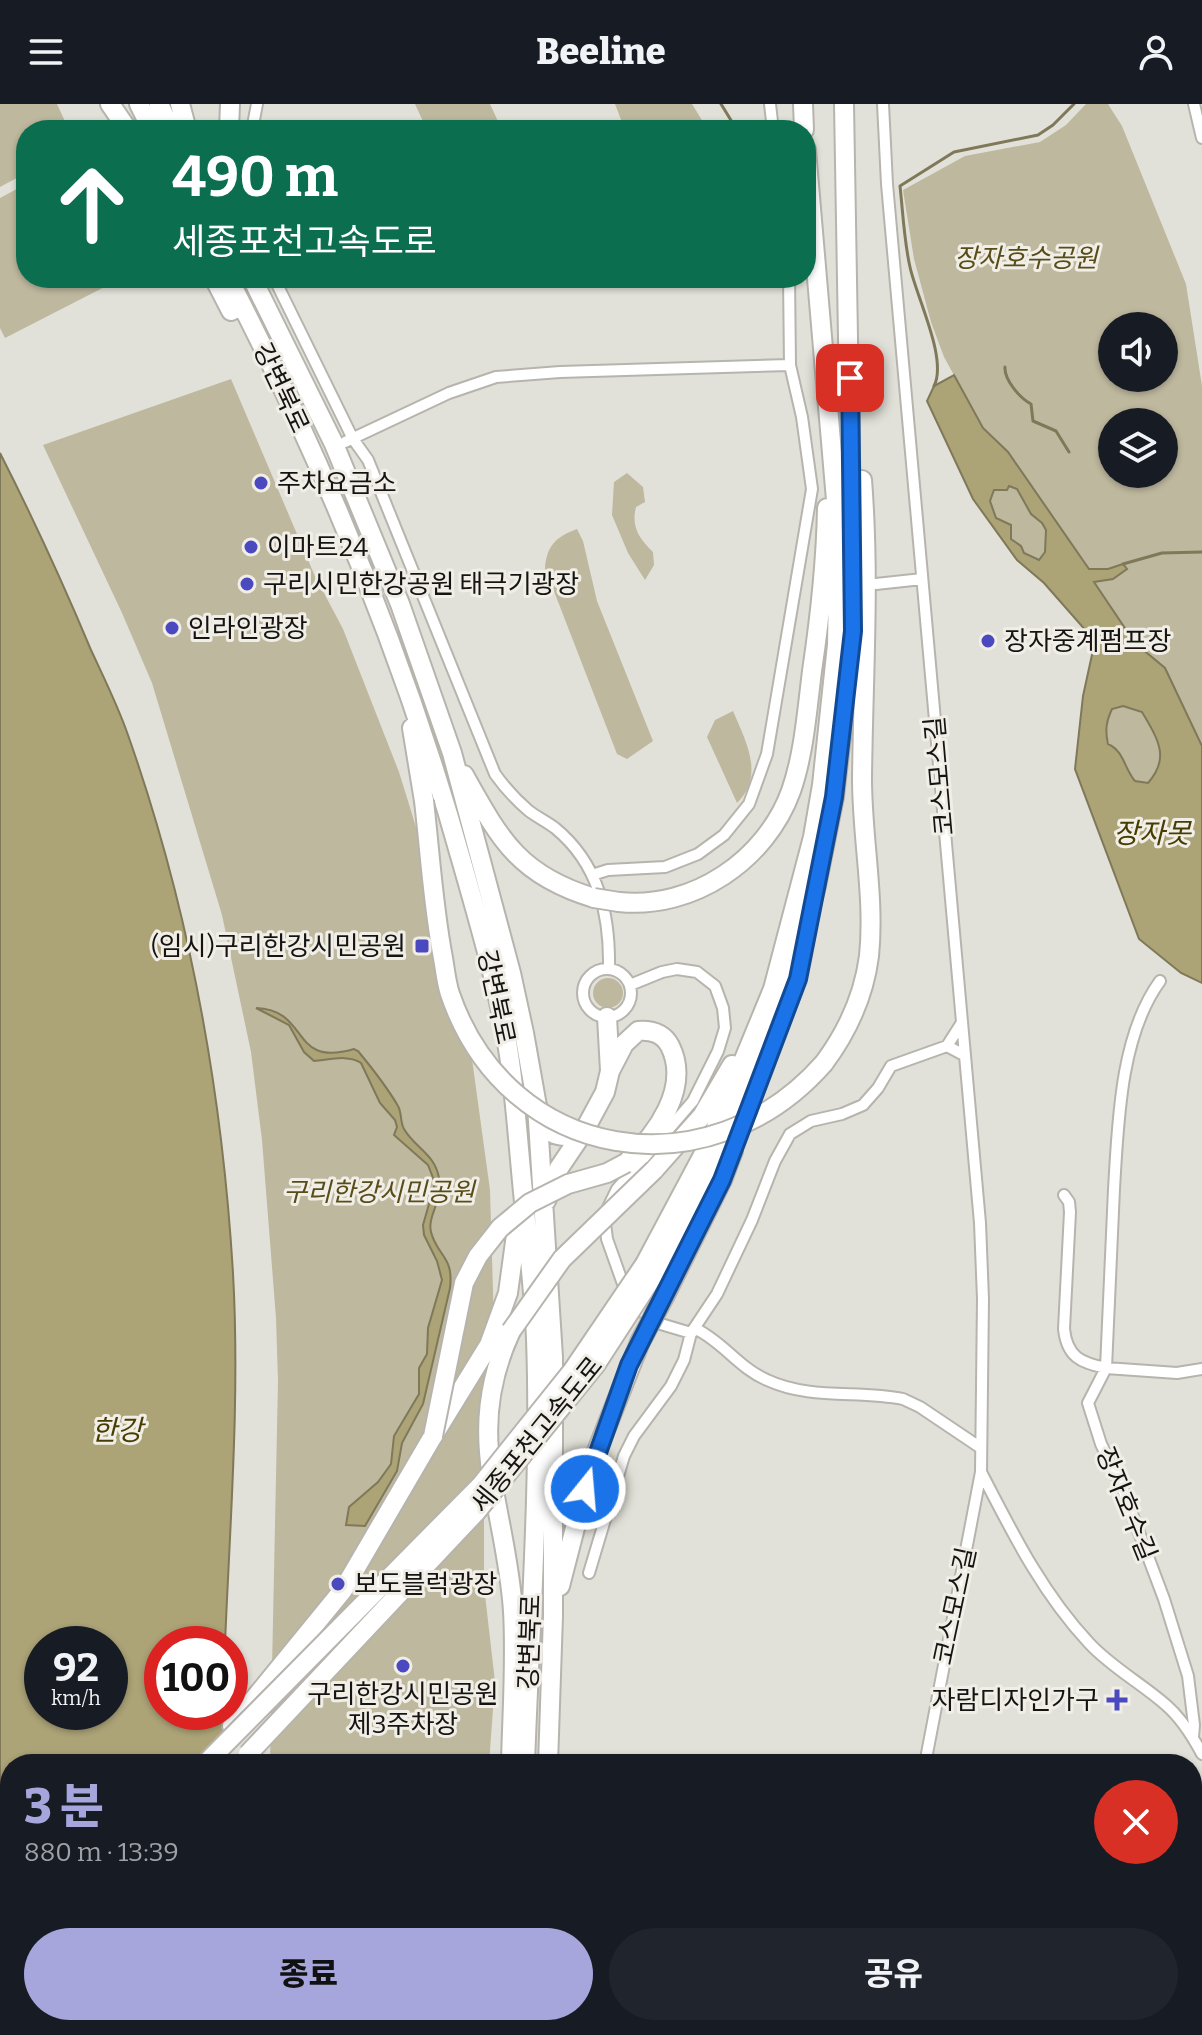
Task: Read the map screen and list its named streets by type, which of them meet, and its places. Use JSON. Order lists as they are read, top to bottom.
{
  "streets": {
    "highway": ["강변북로", "세종포천고속도로"],
    "street": ["코스모스길", "장자호수길"]
  },
  "water": ["장자못", "한강"],
  "parks": ["장자호수공원", "구리한강시민공원"],
  "places": {
    "other": [
      "주차요금소",
      "이마트24",
      "구리시민한강공원 태극기광장",
      "인라인광장",
      "장자중계펌프장",
      "보도블럭광장",
      "구리한강시민공원 제3주차장"
    ],
    "transit": ["(임시)구리한강시민공원"],
    "health": ["자람디자인가구"]
  },
  "page": {
    "header": "Beeline",
    "turn": ["490 m", "세종포천고속도로"],
    "speed": "92 km/h",
    "limit": "100",
    "heading": ["3 분", "880 m · 13:39"],
    "buttons": ["종료", "공유"]
  }
}
